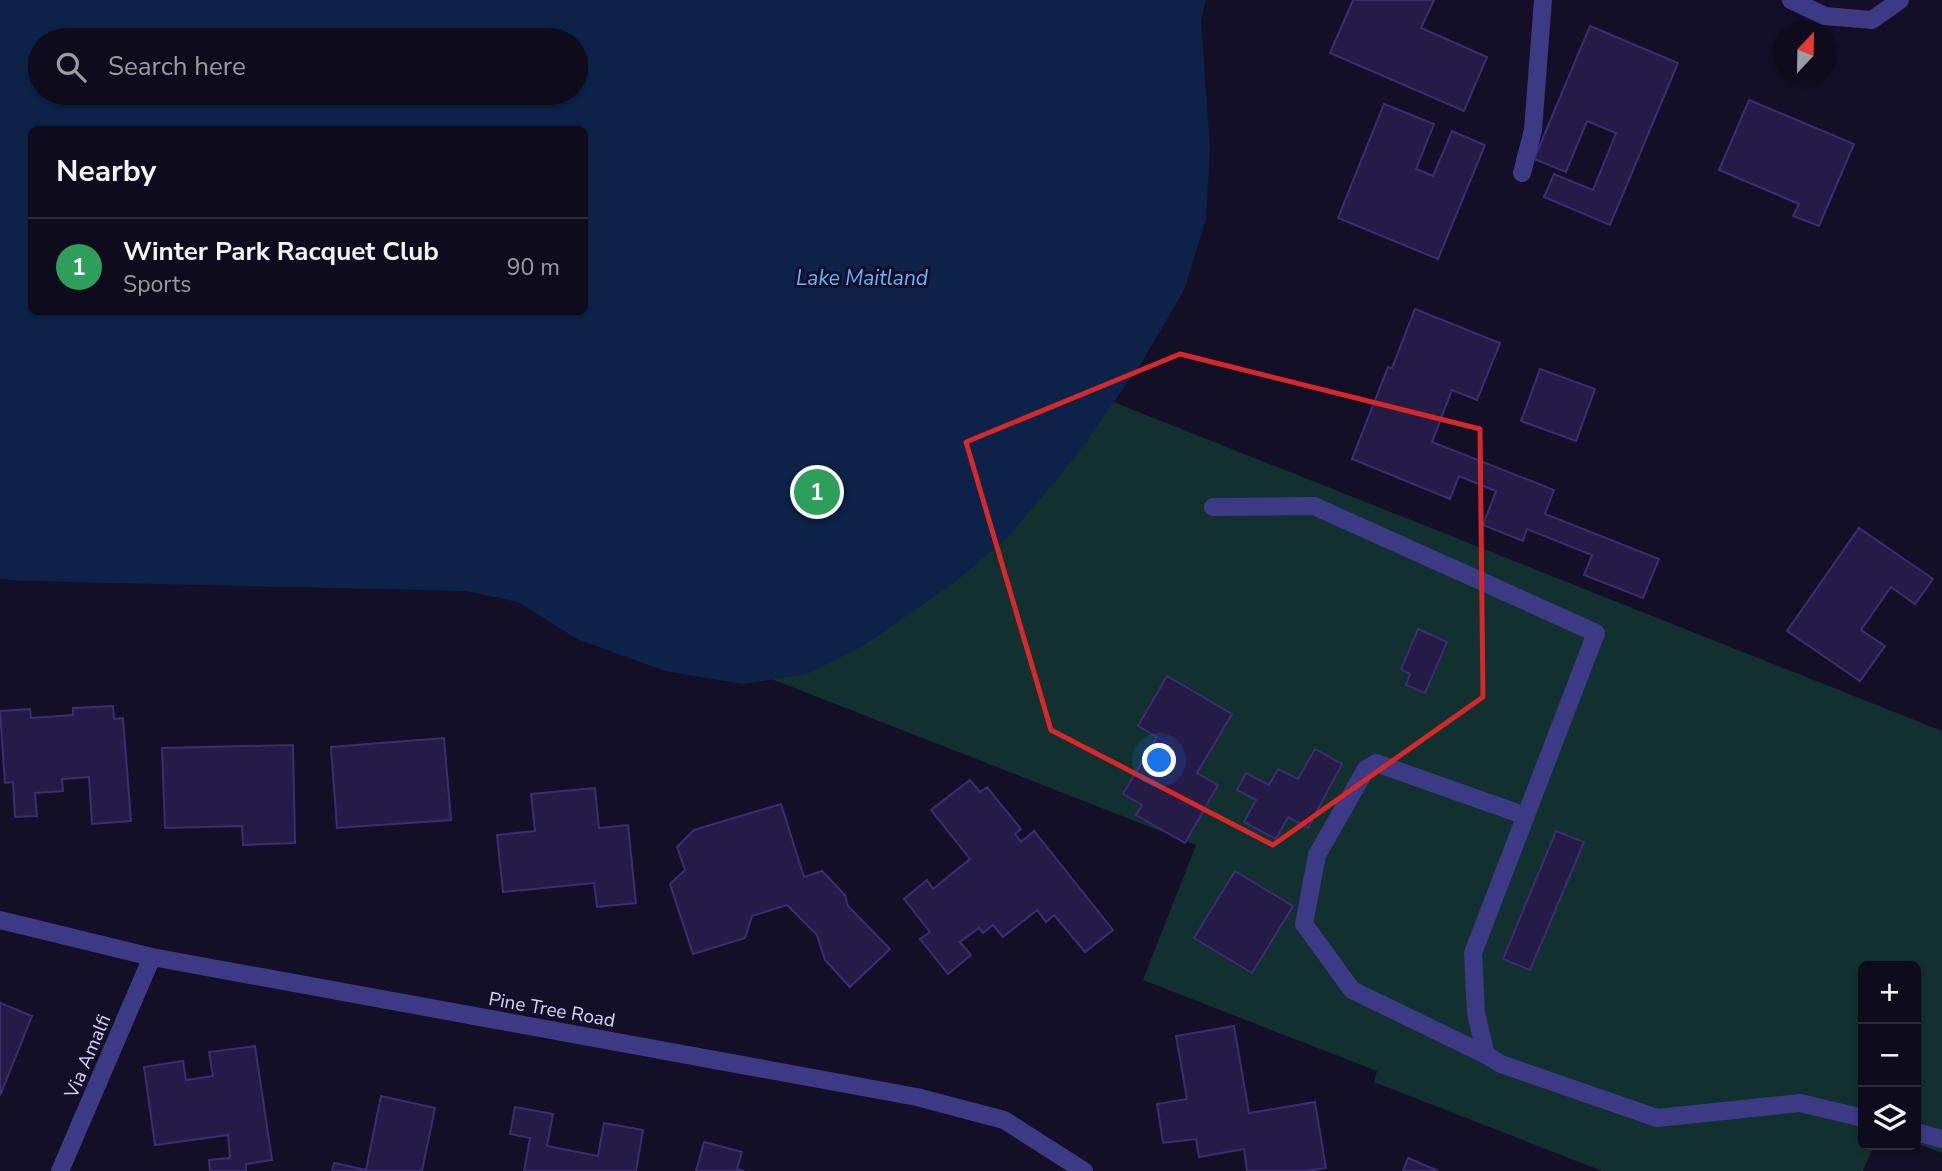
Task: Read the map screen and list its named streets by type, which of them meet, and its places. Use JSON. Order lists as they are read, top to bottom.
{
  "streets": {
    "street": ["Pine Tree Road", "Via Amalfi"]
  },
  "crossings": [
    ["Pine Tree Road", "Via Amalfi"]
  ],
  "water": ["Lake Maitland"],
  "north": "top",
  "page": {
    "search": "Search here",
    "heading": "Nearby",
    "list": [
      {
        "mark": "1",
        "name": "Winter Park Racquet Club",
        "note": "Sports",
        "value": "90 m"
      }
    ],
    "pins": "1",
    "map_buttons": ["+", "−"]
  }
}
